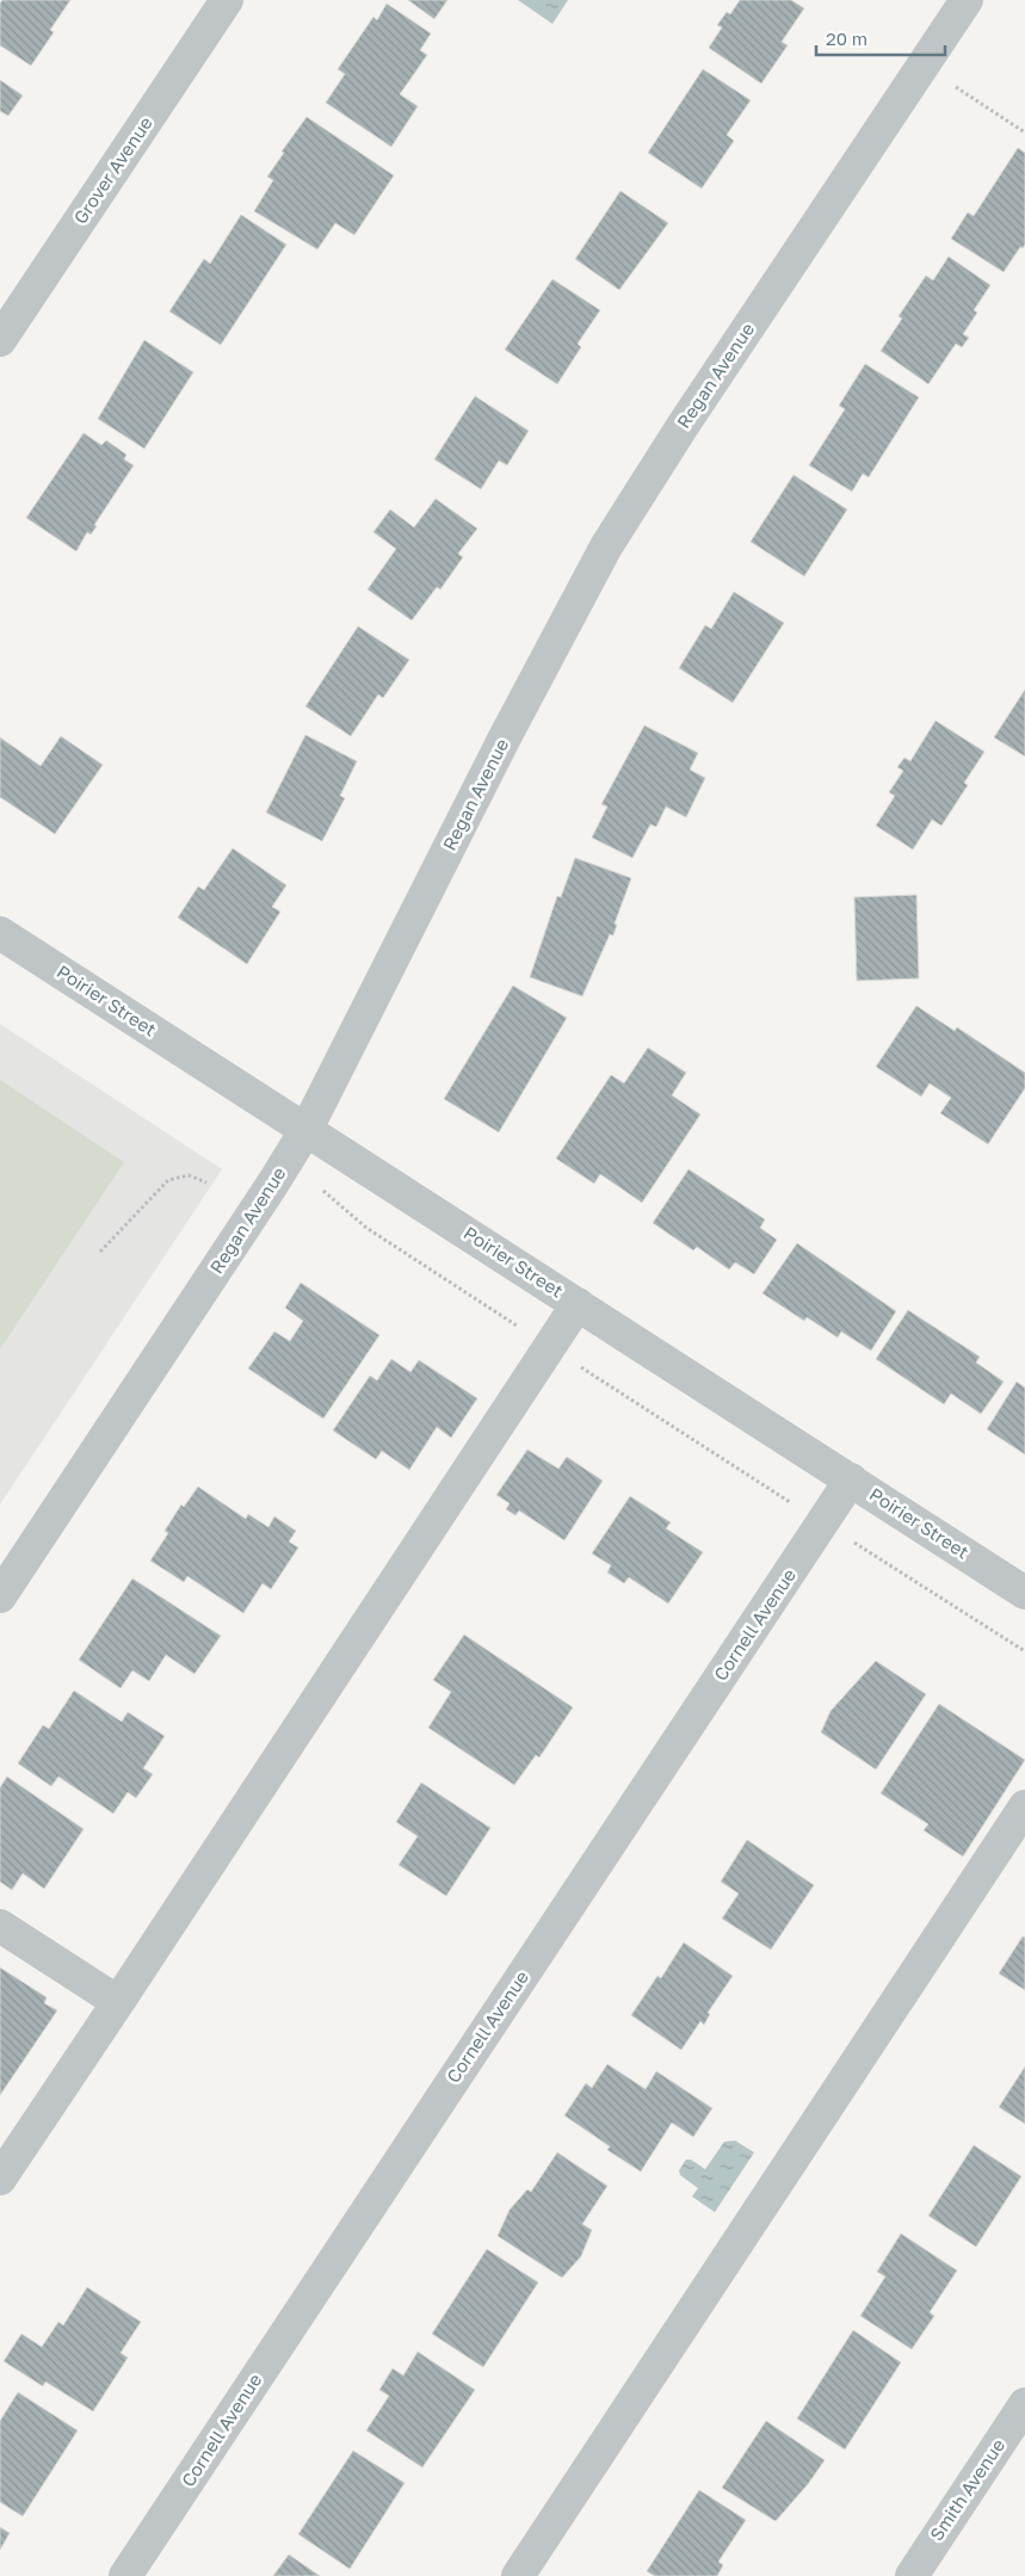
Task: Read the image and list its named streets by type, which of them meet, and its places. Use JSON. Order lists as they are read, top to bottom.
{
  "streets": {
    "street": [
      "Grover Avenue",
      "Regan Avenue",
      "Poirier Street",
      "Cornell Avenue",
      "Smith Avenue"
    ]
  },
  "crossings": [
    ["Regan Avenue", "Poirier Street"],
    ["Poirier Street", "Cornell Avenue"]
  ],
  "scale_bar": "20 m"
}
